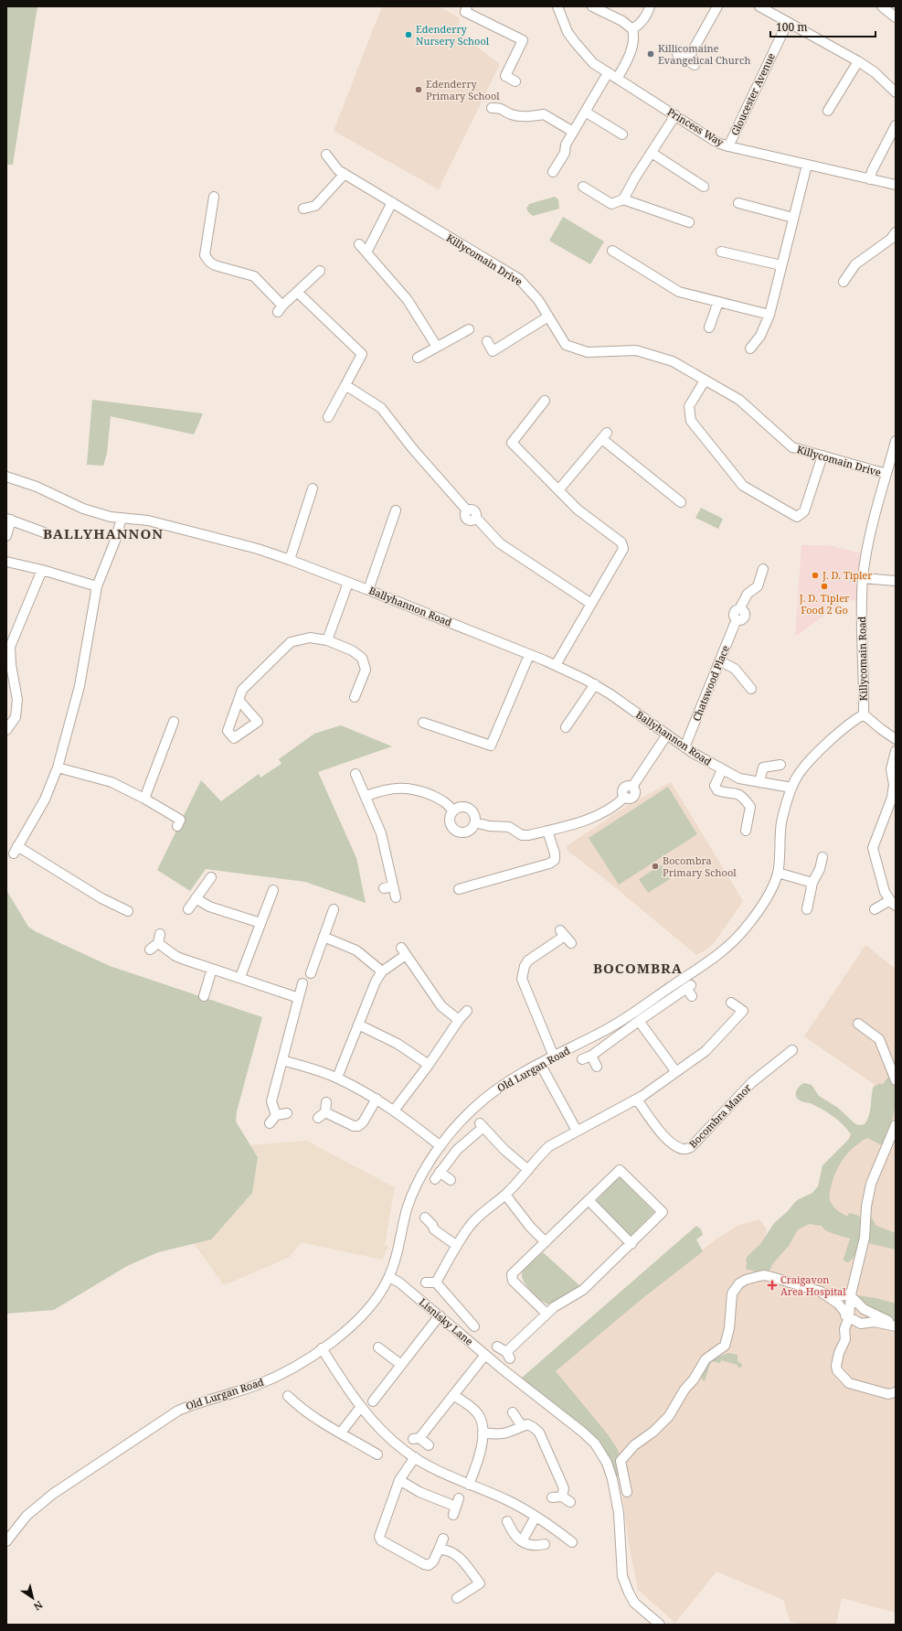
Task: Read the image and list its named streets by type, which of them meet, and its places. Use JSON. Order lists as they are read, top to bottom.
{
  "streets": {
    "street": [
      "Gloucester Avenue",
      "Princess Way",
      "Killycomain Drive",
      "Ballyhannon Road",
      "Killycomain Road",
      "Chatswood Place",
      "Old Lurgan Road",
      "Bocombra Manor",
      "Lisnisky Lane"
    ]
  },
  "crossings": [
    ["Gloucester Avenue", "Princess Way"],
    ["Killycomain Drive", "Killycomain Road"],
    ["Ballyhannon Road", "Killycomain Road"],
    ["Ballyhannon Road", "Chatswood Place"],
    ["Killycomain Road", "Old Lurgan Road"],
    ["Old Lurgan Road", "Lisnisky Lane"]
  ],
  "districts": ["BALLYHANNON", "BOCOMBRA"],
  "places": {
    "other": [
      "Edenderry Nursery School",
      "Killicomaine Evangelical Church",
      "Edenderry Primary School",
      "J. D. Tipler",
      "J. D. Tipler Food 2 Go",
      "Bocombra Primary School"
    ],
    "health": ["Craigavon Area Hospital"]
  },
  "scale_bar": "100 m",
  "north": "bottom right"
}
